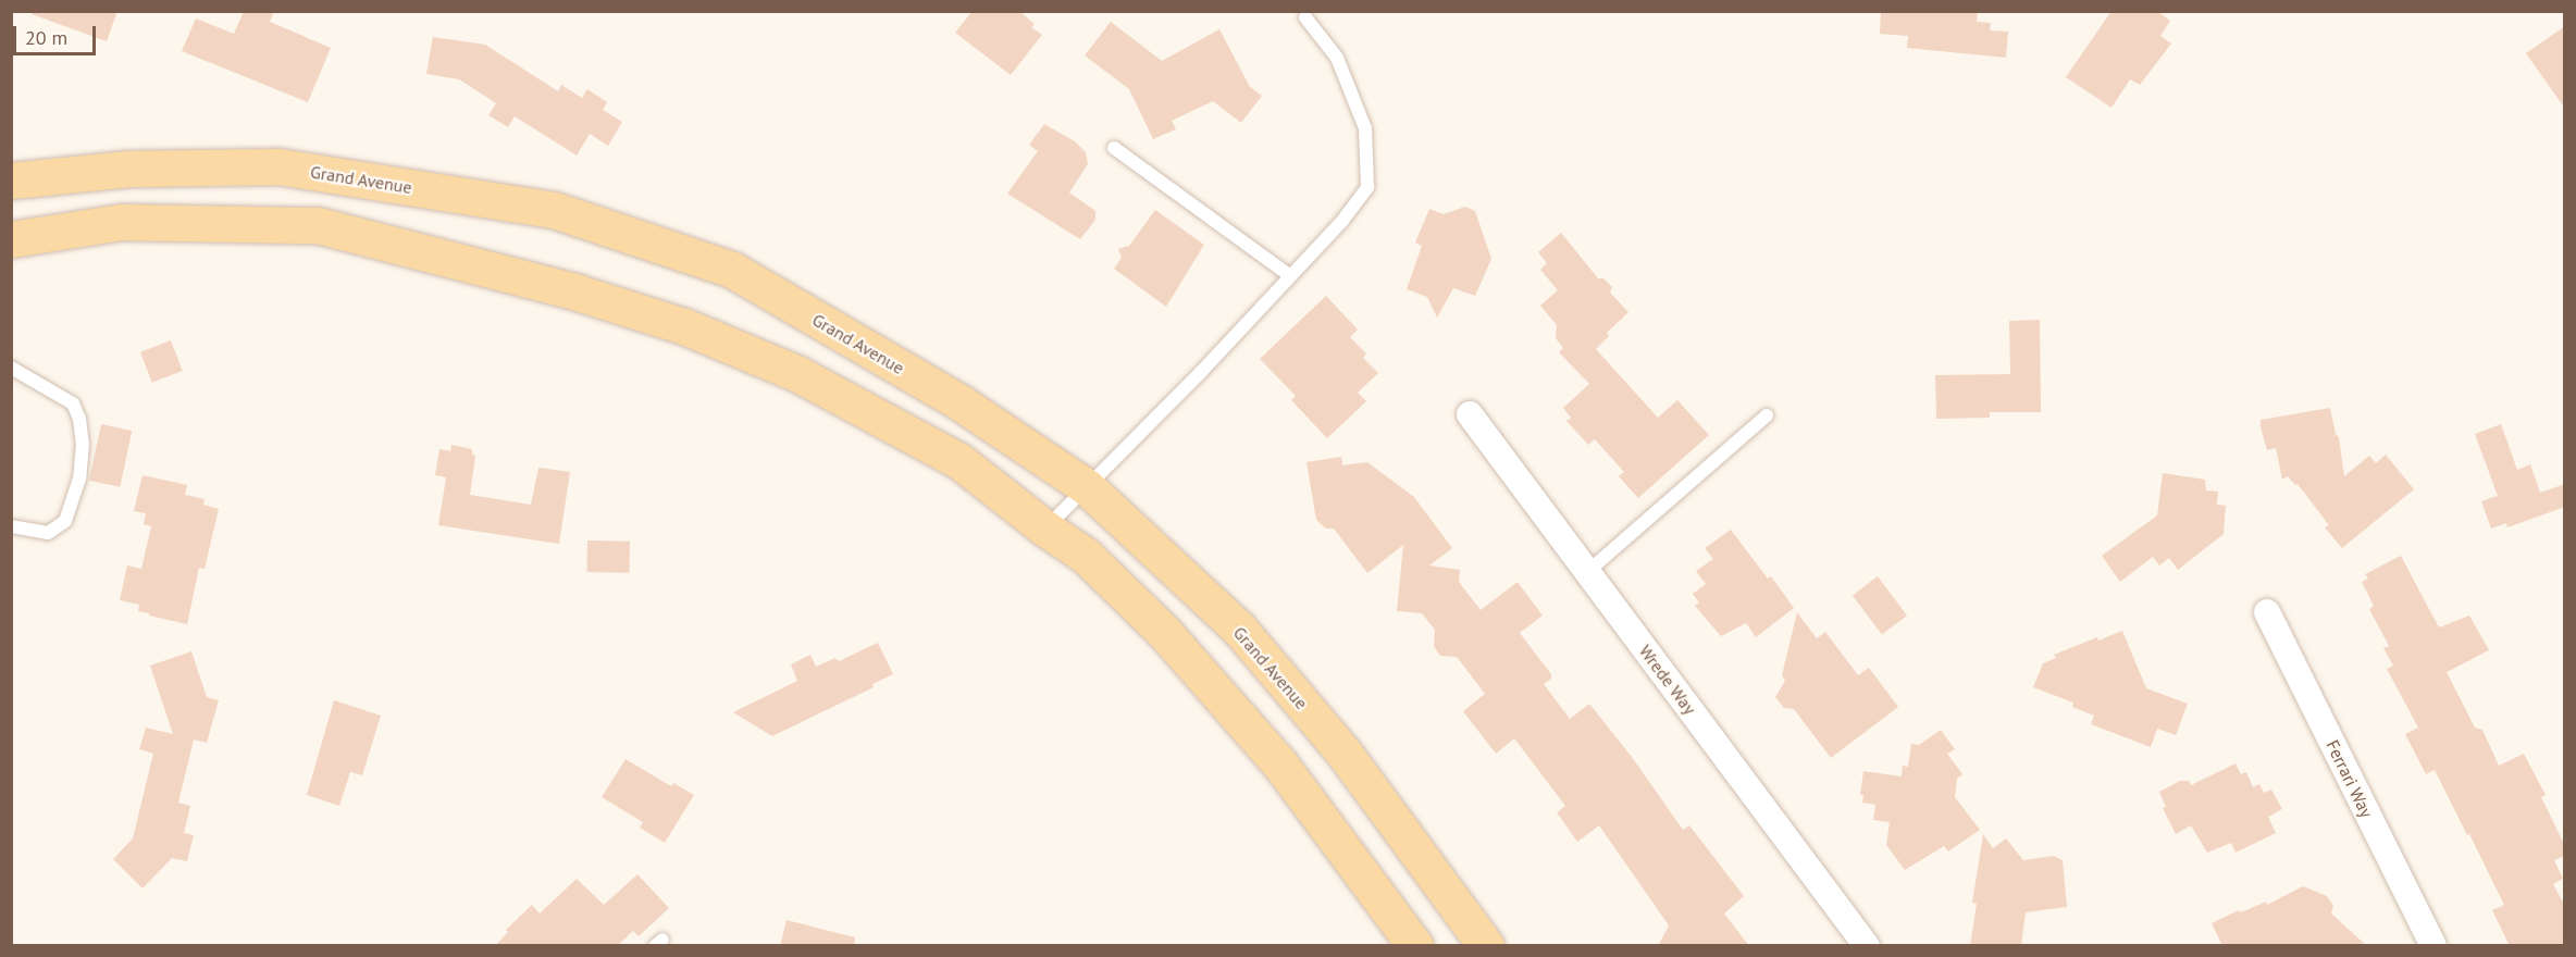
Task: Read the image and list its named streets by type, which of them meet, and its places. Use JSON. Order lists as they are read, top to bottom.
{
  "streets": {
    "main road": ["Grand Avenue"],
    "street": ["Wrede Way", "Ferrari Way"]
  },
  "scale_bar": "20 m"
}
